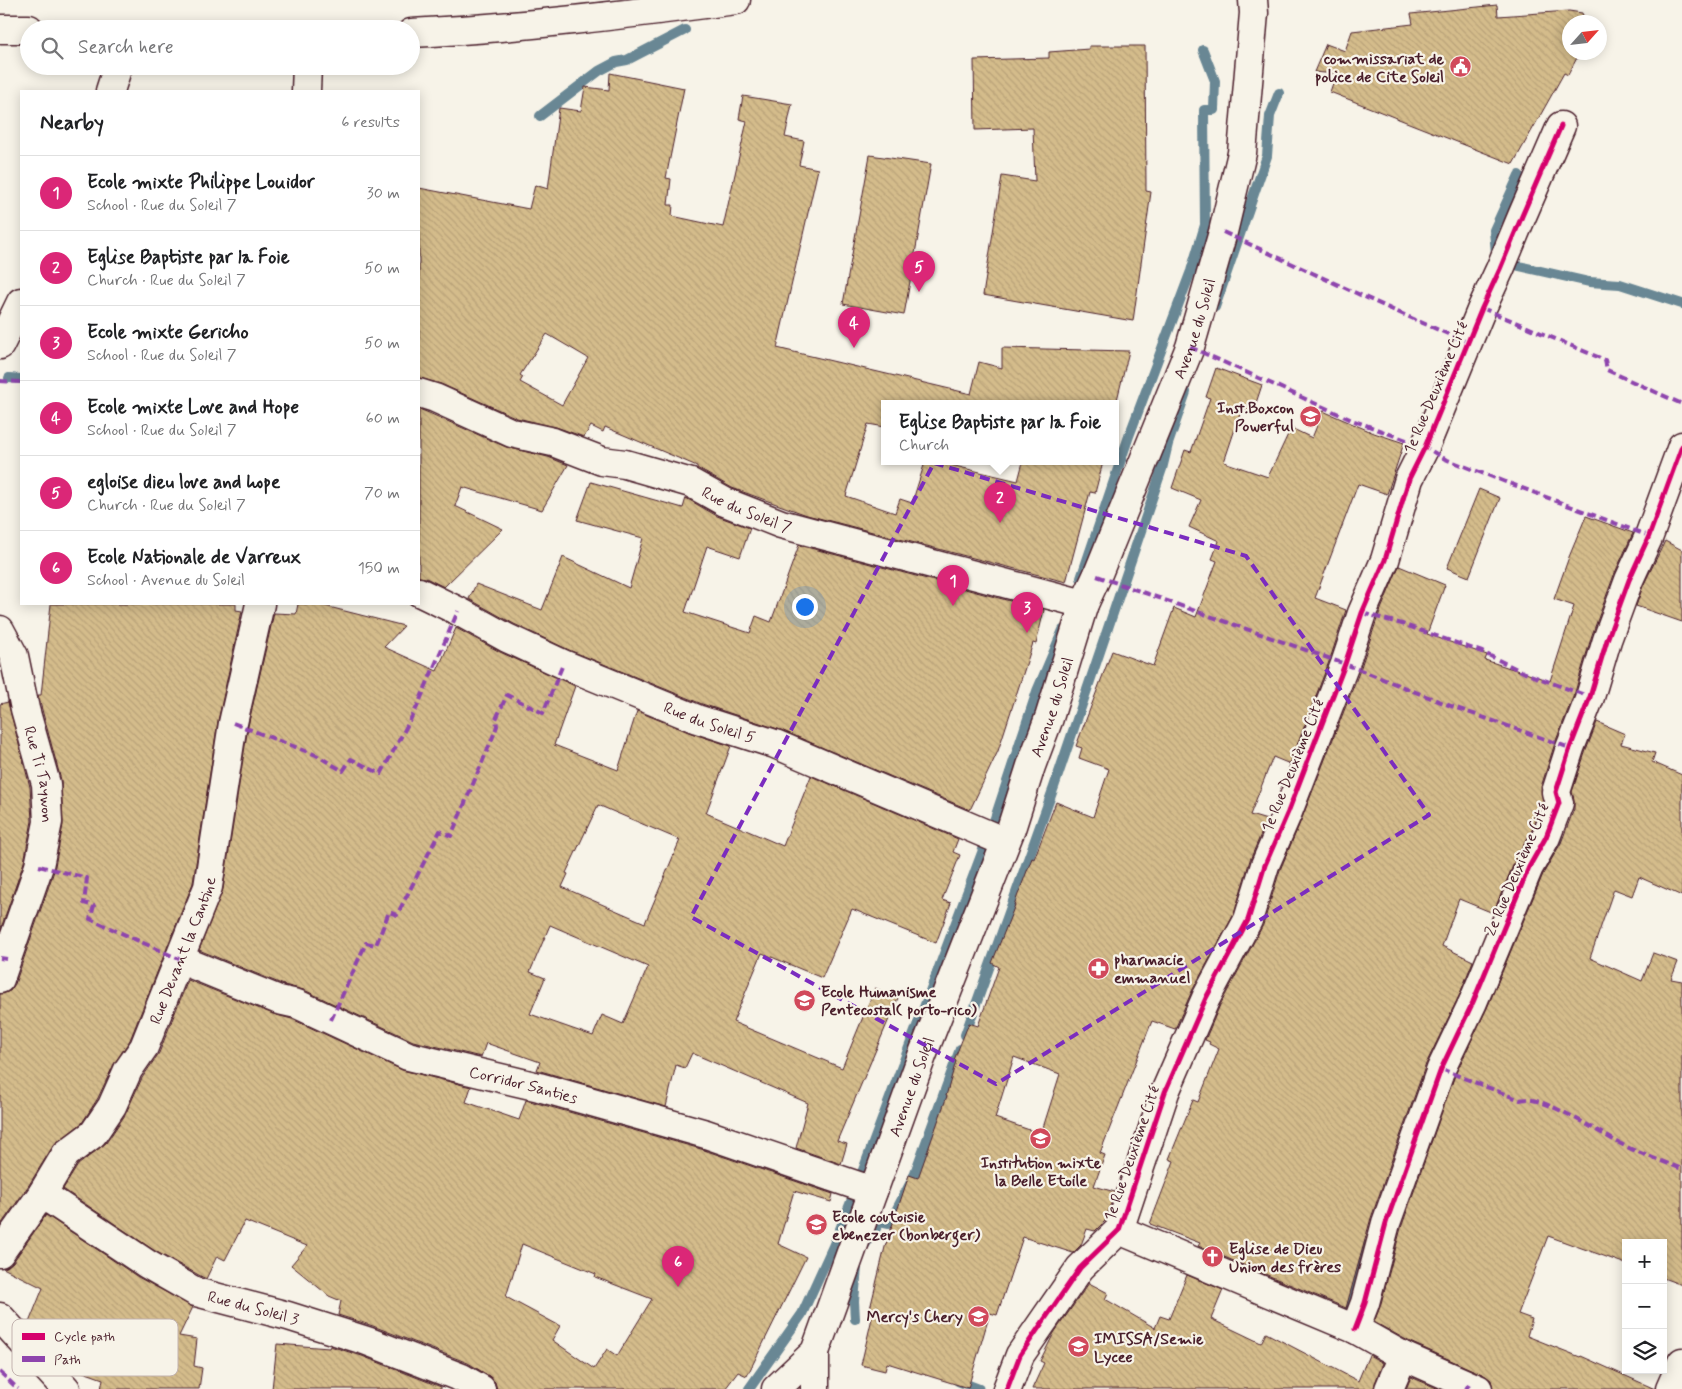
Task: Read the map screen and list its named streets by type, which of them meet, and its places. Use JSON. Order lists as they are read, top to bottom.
{
  "streets": {
    "street": [
      "Avenue du Soleil",
      "1e Rue Deuxième Cité",
      "Rue du Soleil 7",
      "Rue du Soleil 5",
      "Rue Ti Taywon",
      "2e Rue Deuxième Cité",
      "Rue Devant la Cantine",
      "Corridor Santies",
      "Rue du Soleil 3"
    ]
  },
  "crossings": [
    ["Avenue du Soleil", "Rue du Soleil 7"],
    ["Avenue du Soleil", "Rue du Soleil 5"],
    ["Avenue du Soleil", "Corridor Santies"],
    ["Rue Devant la Cantine", "Corridor Santies"],
    ["Rue Devant la Cantine", "Rue du Soleil 3"]
  ],
  "places": {
    "public building": ["commissariat de police de Cite Soleil"],
    "school or university": [
      "Inst.Boxcon Powerful",
      "Ecole Humanisme Pentecostal( porto-rico)",
      "Institution mixte la Belle Etoile",
      "Ecole coutoisie ebenezer (bonberger)",
      "Mercy's Chery",
      "IMISSA/Semie Lycee"
    ],
    "pharmacy": ["pharmacie emmanuel"],
    "church": ["Eglise de Dieu Union des frères"]
  },
  "legend": ["Cycle path", "Path"],
  "north": "top right",
  "page": {
    "search": "Search here",
    "heading": ["Nearby", "6 results"],
    "list": [
      {
        "mark": "1",
        "name": "Ecole mixte Philippe Louidor",
        "note": "School · Rue du Soleil 7",
        "value": "30 m"
      },
      {
        "mark": "2",
        "name": "Eglise Baptiste par la Foie",
        "note": "Church · Rue du Soleil 7",
        "value": "50 m"
      },
      {
        "mark": "3",
        "name": "Ecole mixte Gericho",
        "note": "School · Rue du Soleil 7",
        "value": "50 m"
      },
      {
        "mark": "4",
        "name": "Ecole mixte Love and Hope",
        "note": "School · Rue du Soleil 7",
        "value": "60 m"
      },
      {
        "mark": "5",
        "name": "egloise dieu love and hope",
        "note": "Church · Rue du Soleil 7",
        "value": "70 m"
      },
      {
        "mark": "6",
        "name": "Ecole Nationale de Varreux",
        "note": "School · Avenue du Soleil",
        "value": "150 m"
      }
    ],
    "pins": [
      "5",
      "4",
      "2",
      "1",
      "3",
      "6"
    ],
    "popup": ["Eglise Baptiste par la Foie", "Church"],
    "map_buttons": ["+", "−"]
  }
}
